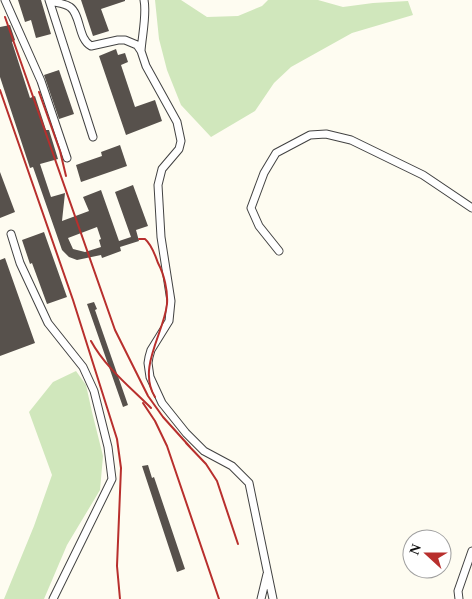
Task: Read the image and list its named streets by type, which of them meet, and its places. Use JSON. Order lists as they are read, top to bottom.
{
  "north": "left"
}
